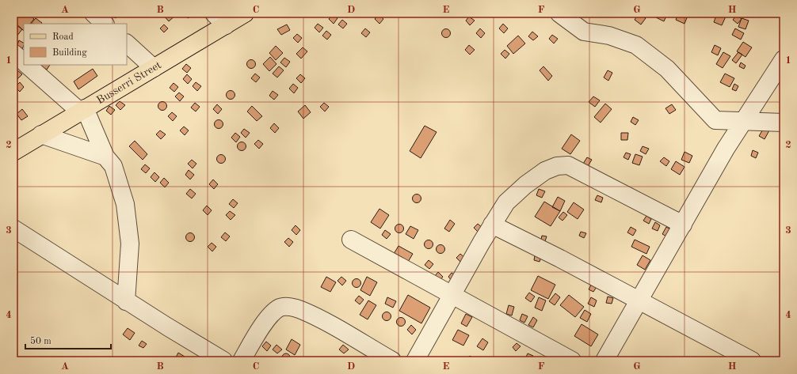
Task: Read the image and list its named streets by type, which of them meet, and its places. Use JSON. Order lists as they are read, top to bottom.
{
  "streets": {
    "main road": ["Busserri Street"]
  },
  "legend": ["Road", "Building"],
  "scale_bar": "50 m",
  "grid": {
    "columns": [
      "A",
      "B",
      "C",
      "D",
      "E",
      "F",
      "G",
      "H"
    ],
    "rows": [
      "1",
      "2",
      "3",
      "4"
    ]
  }
}
